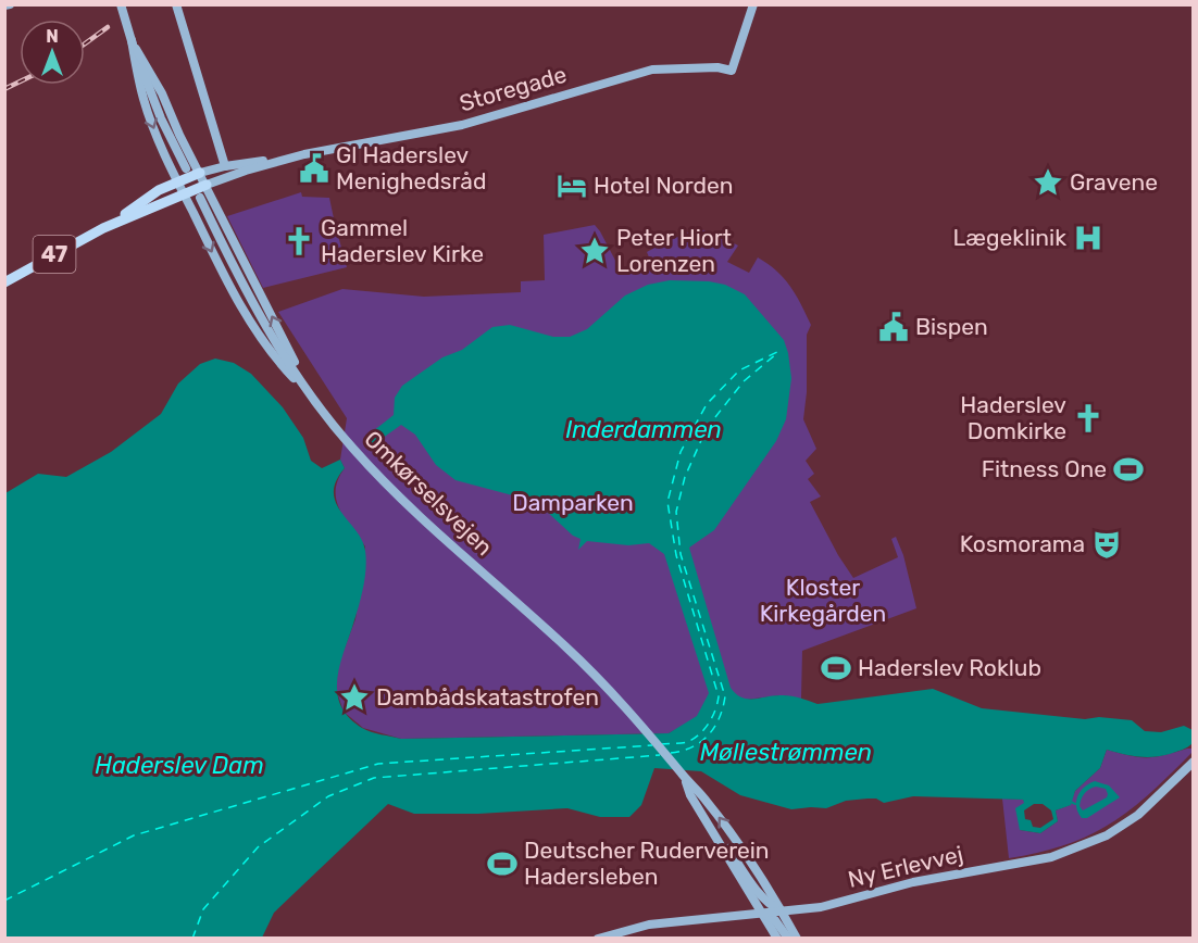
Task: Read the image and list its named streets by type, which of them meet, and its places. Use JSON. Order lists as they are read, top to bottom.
{
  "streets": {
    "main road": [
      "Storegade",
      "47",
      "Omkørselsvejen",
      "Ny Erlevvej"
    ]
  },
  "crossings": [
    ["Storegade", "47"],
    ["Omkørselsvejen", "Ny Erlevvej"]
  ],
  "water": ["Inderdammen", "Møllestrømmen", "Haderslev Dam"],
  "parks": ["Damparken", "Kloster Kirkegården"],
  "places": {
    "public building": ["Gl Haderslev Menighedsråd", "Bispen"],
    "place": ["Gravene", "Peter Hiort Lorenzen", "Dambådskatastrofen"],
    "hotel": ["Hotel Norden"],
    "hospital": ["Lægeklinik"],
    "church": ["Gammel Haderslev Kirke", "Haderslev Domkirke"],
    "sports": ["Fitness One", "Haderslev Roklub", "Deutscher Ruderverein Hadersleben"],
    "theatre": ["Kosmorama"]
  },
  "north": "top"
}
